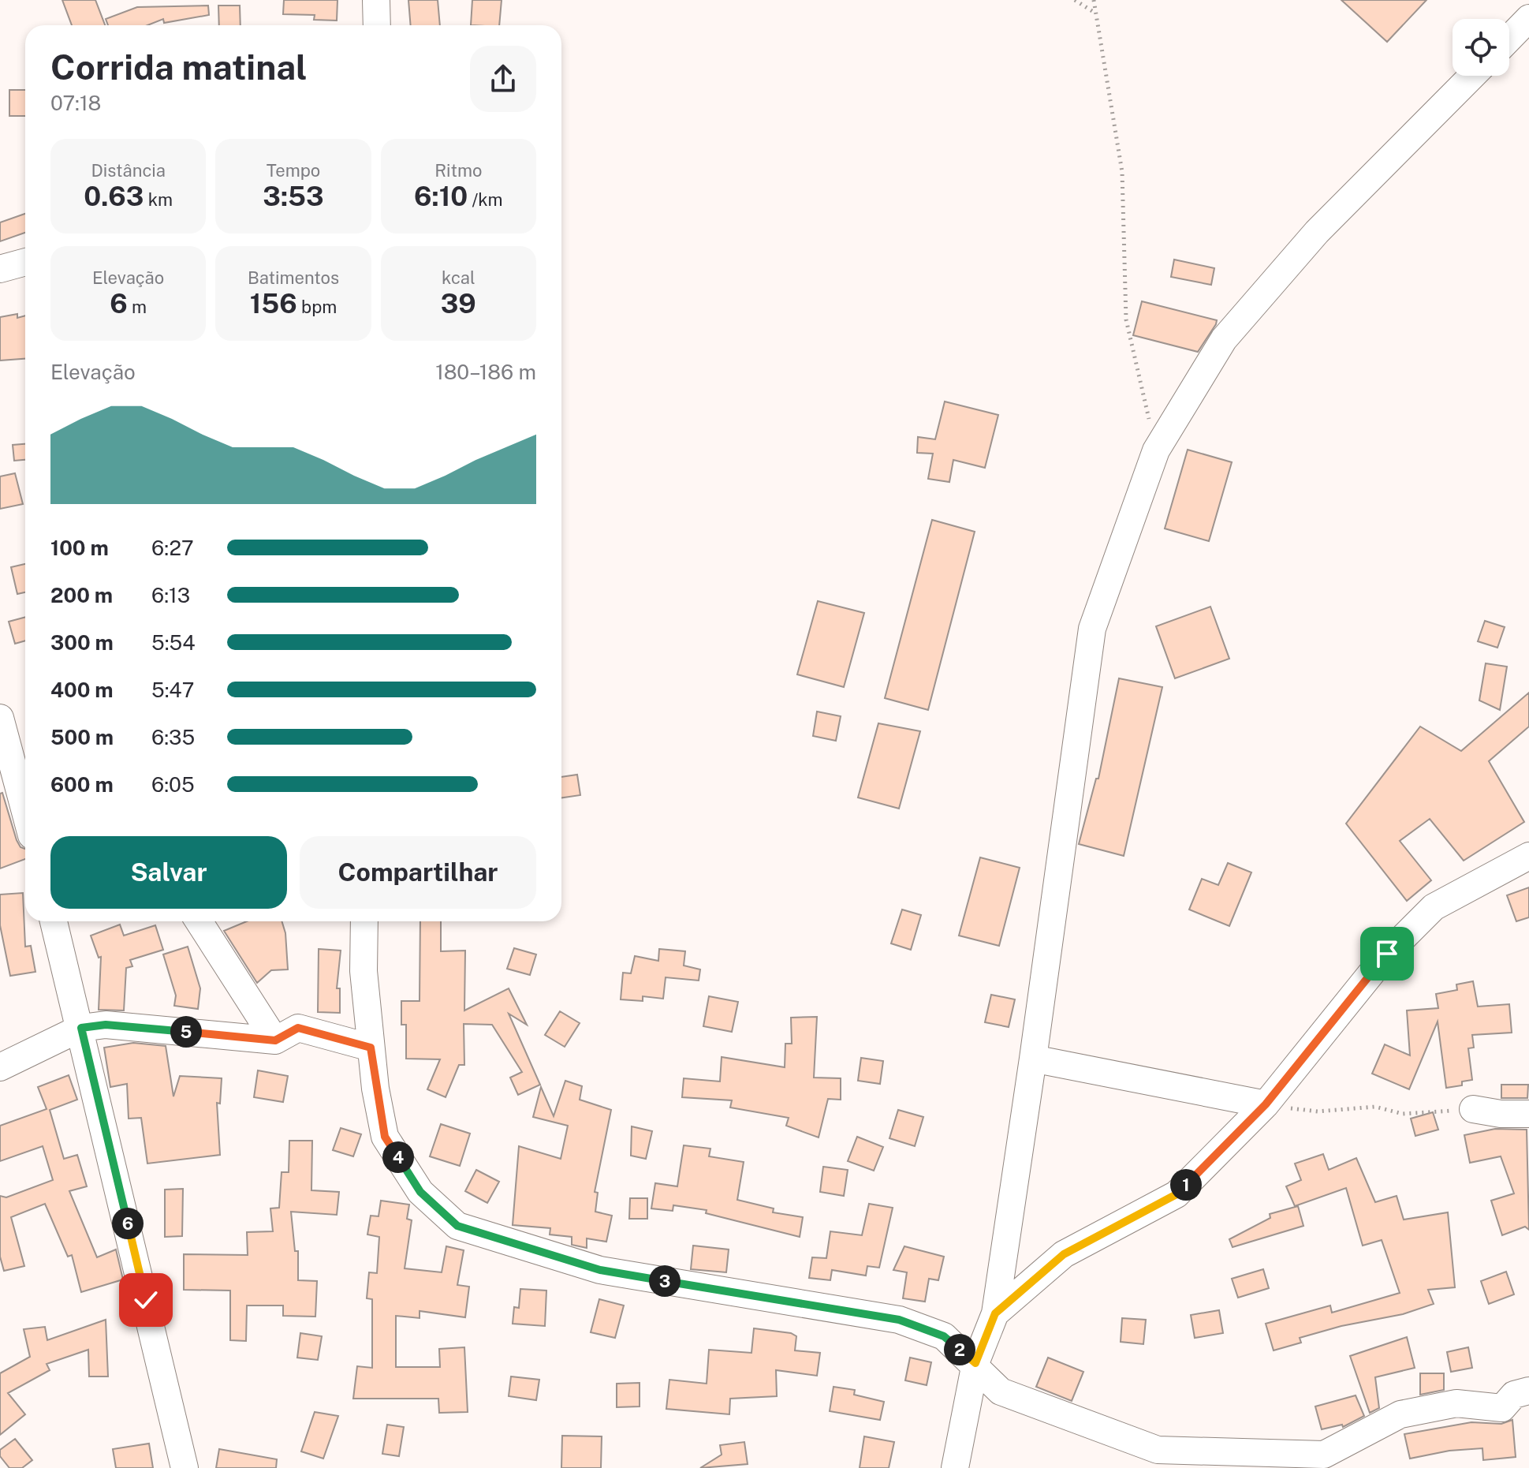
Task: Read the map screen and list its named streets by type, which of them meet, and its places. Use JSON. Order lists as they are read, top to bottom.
{
  "page": {
    "heading": ["Corrida matinal", "07:18"],
    "stats": [
      ["Distância", "0.63 km"],
      ["Tempo", "3:53"],
      ["Ritmo", "6:10 /km"],
      ["Elevação", "6 m"],
      ["Batimentos", "156 bpm"],
      ["kcal", "39"]
    ],
    "chart": ["Elevação", "180–186 m"],
    "list": [
      {
        "name": "100 m",
        "note": "6:27"
      },
      {
        "name": "200 m",
        "note": "6:13"
      },
      {
        "name": "300 m",
        "note": "5:54"
      },
      {
        "name": "400 m",
        "note": "5:47"
      },
      {
        "name": "500 m",
        "note": "6:35"
      },
      {
        "name": "600 m",
        "note": "6:05"
      }
    ],
    "buttons": ["Salvar", "Compartilhar"],
    "pins": [
      "5",
      "4",
      "1",
      "6",
      "3",
      "2"
    ]
  }
}
